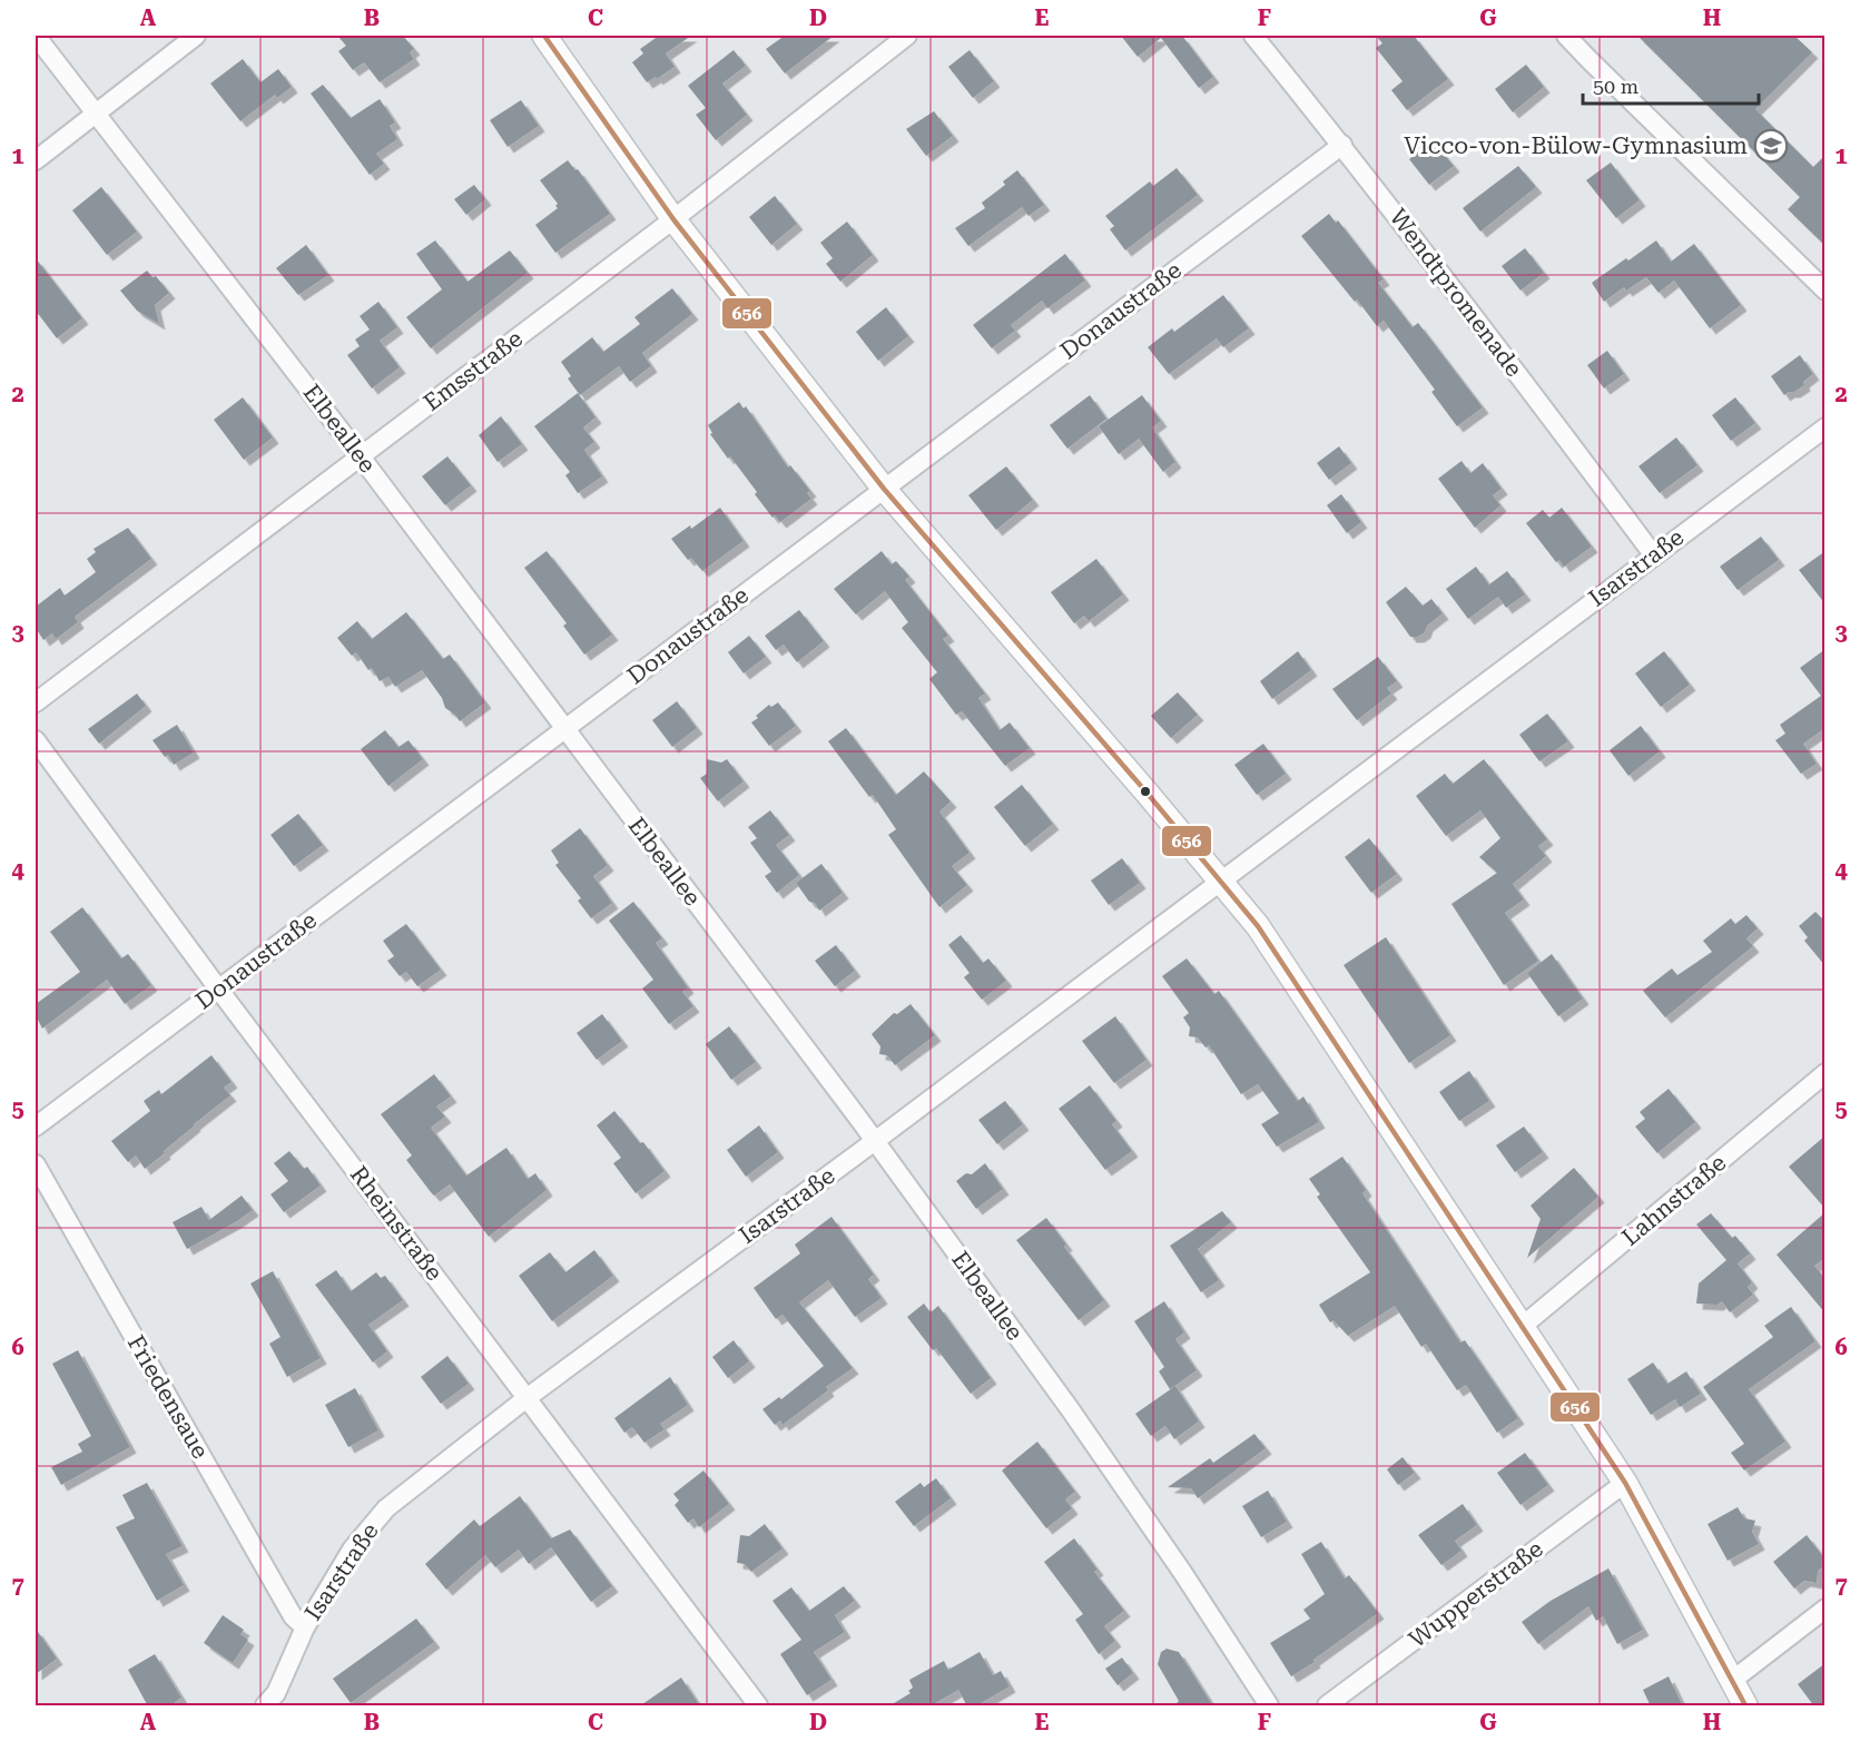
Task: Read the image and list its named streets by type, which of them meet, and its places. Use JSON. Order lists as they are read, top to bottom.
{
  "streets": {
    "street": [
      "Wendtpromenade",
      "Donaustraße",
      "Emsstraße",
      "Elbeallee",
      "Isarstraße",
      "Lahnstraße",
      "Rheinstraße",
      "Friedensaue",
      "Wupperstraße"
    ]
  },
  "crossings": [
    ["Wendtpromenade", "Donaustraße"],
    ["Wendtpromenade", "Isarstraße"],
    ["Donaustraße", "Elbeallee"],
    ["Donaustraße", "Rheinstraße"],
    ["Emsstraße", "Elbeallee"],
    ["Elbeallee", "Isarstraße"],
    ["Isarstraße", "Rheinstraße"],
    ["Isarstraße", "Friedensaue"]
  ],
  "places": {
    "school or university": ["Vicco-von-Bülow-Gymnasium"]
  },
  "lines": ["transit line 656"],
  "scale_bar": "50 m",
  "grid": {
    "columns": [
      "A",
      "B",
      "C",
      "D",
      "E",
      "F",
      "G",
      "H"
    ],
    "rows": [
      "1",
      "2",
      "3",
      "4",
      "5",
      "6",
      "7"
    ]
  }
}
